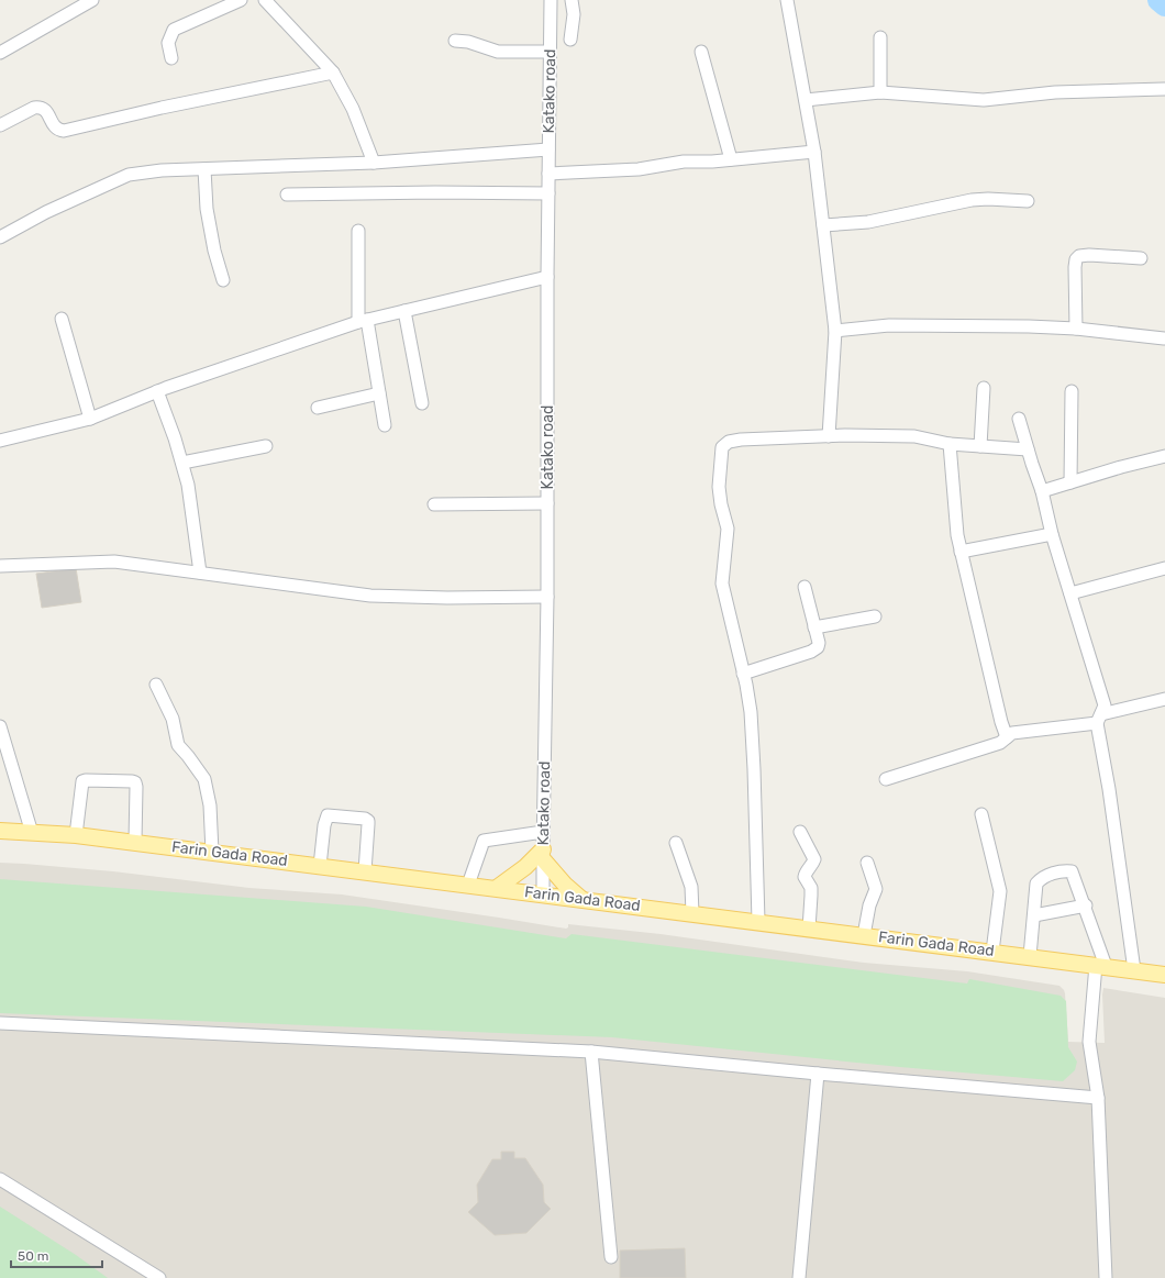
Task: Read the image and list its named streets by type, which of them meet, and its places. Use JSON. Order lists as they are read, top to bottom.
{
  "streets": {
    "main road": ["Farin Gada Road"],
    "street": ["Katako road"]
  },
  "crossings": [
    ["Katako road", "Farin Gada Road"]
  ],
  "scale_bar": "50 m"
}
